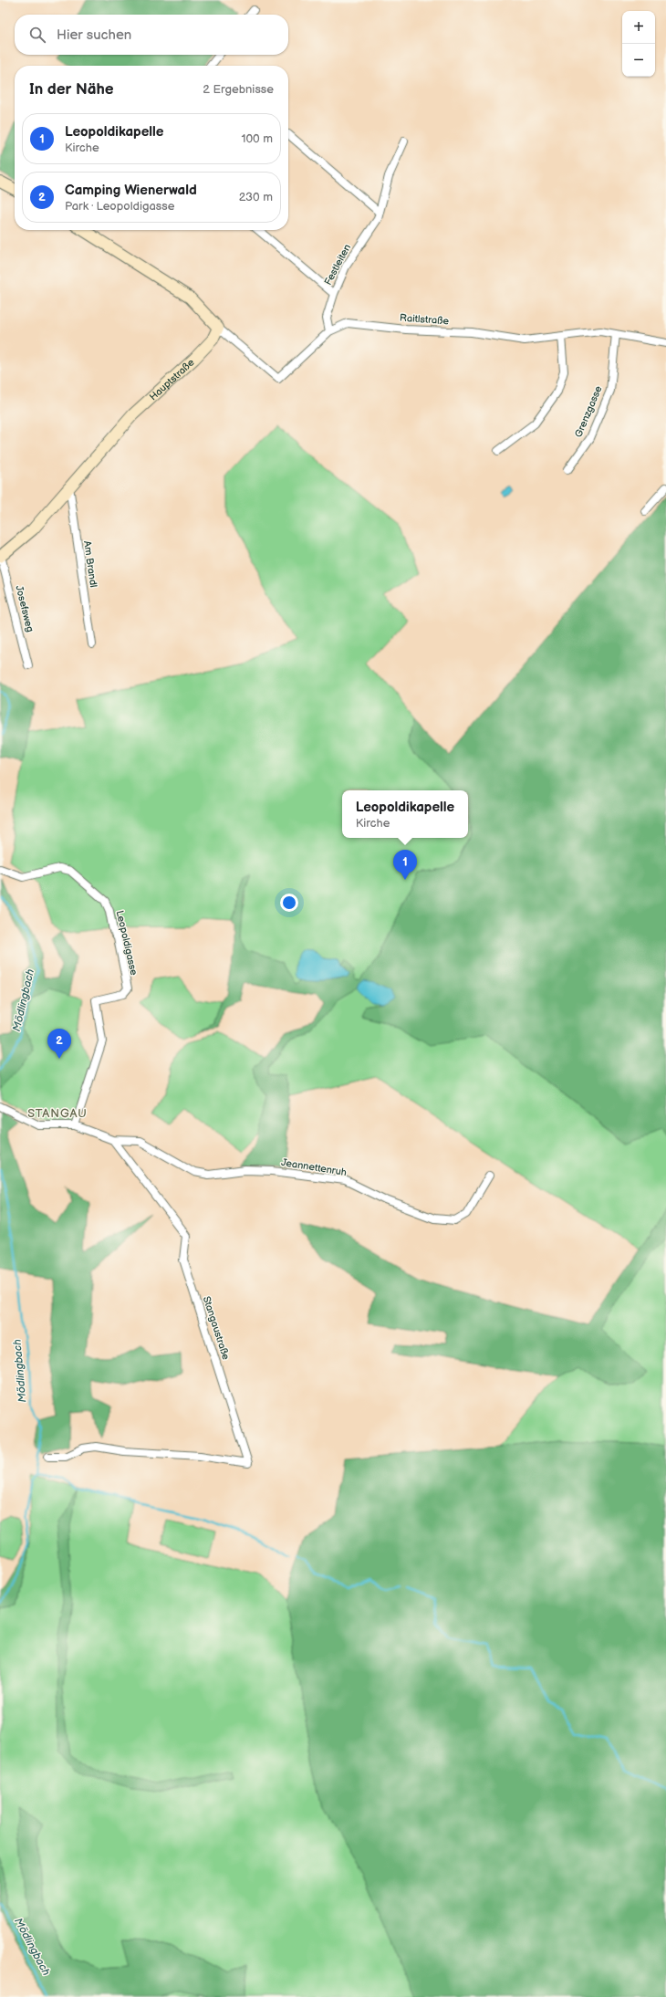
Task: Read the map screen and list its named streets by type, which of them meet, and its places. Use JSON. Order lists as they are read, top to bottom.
{
  "streets": {
    "main road": ["Hauptstraße"],
    "street": [
      "Festleiten",
      "Raitlstraße",
      "Grenzgasse",
      "Am Brandl",
      "Josefsweg",
      "Leopoldigasse",
      "Jeannettenruh",
      "Stangaustraße"
    ]
  },
  "crossings": [
    ["Festleiten", "Raitlstraße"],
    ["Raitlstraße", "Hauptstraße"],
    ["Raitlstraße", "Grenzgasse"],
    ["Hauptstraße", "Am Brandl"],
    ["Hauptstraße", "Josefsweg"],
    ["Jeannettenruh", "Stangaustraße"]
  ],
  "districts": ["STANGAU"],
  "water": ["Mödlingbach"],
  "page": {
    "map_buttons": ["+", "−"],
    "search": "Hier suchen",
    "heading": ["In der Nähe", "2 Ergebnisse"],
    "list": [
      {
        "mark": "1",
        "name": "Leopoldikapelle",
        "note": "Kirche",
        "value": "100 m"
      },
      {
        "mark": "2",
        "name": "Camping Wienerwald",
        "note": "Park · Leopoldigasse",
        "value": "230 m"
      }
    ],
    "popup": ["Leopoldikapelle", "Kirche"],
    "pins": ["1", "2"]
  }
}
